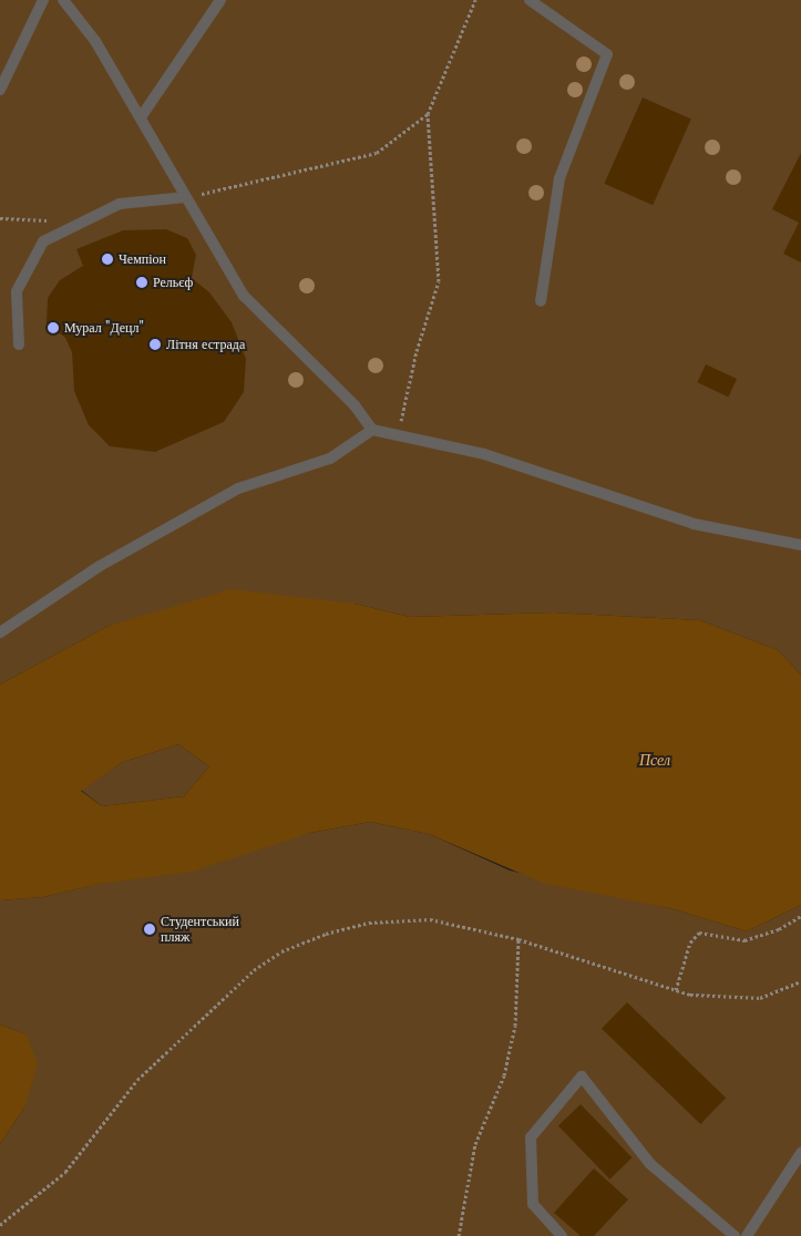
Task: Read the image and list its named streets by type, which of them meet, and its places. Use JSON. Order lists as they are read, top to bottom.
{
  "water": ["Псел"],
  "places": [
    "Чемпіон",
    "Рельєф",
    "Мурал \"Децл\"",
    "Літня естрада",
    "Студентський пляж"
  ]
}
